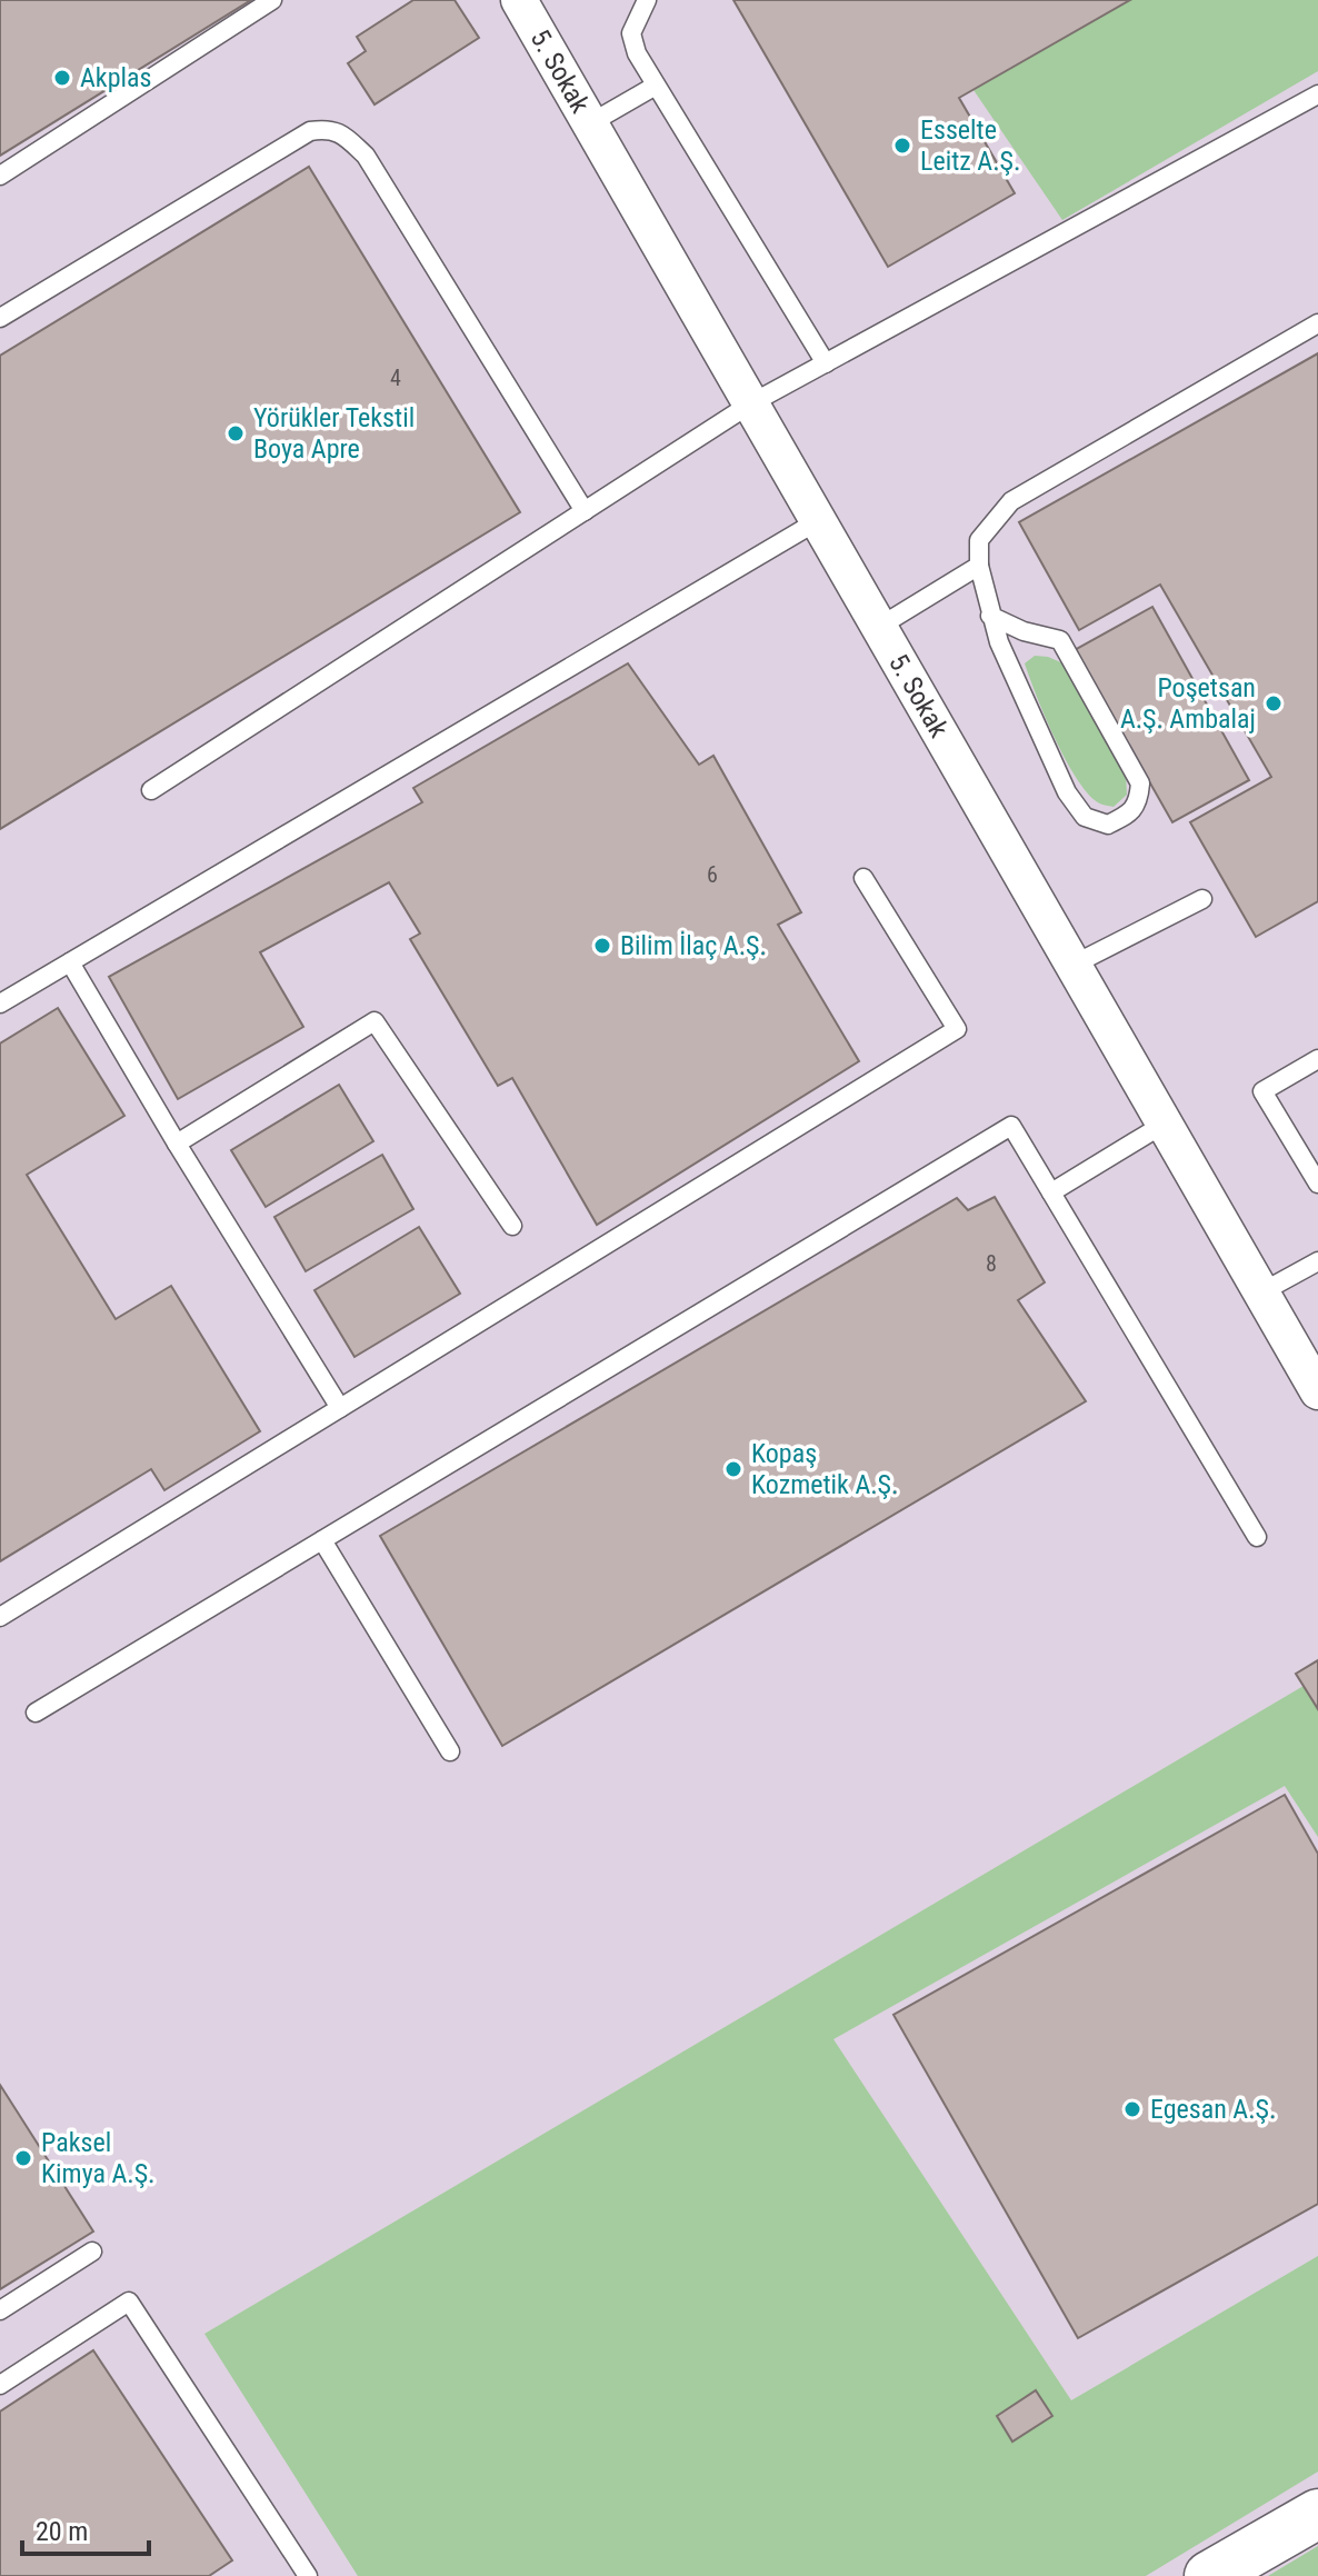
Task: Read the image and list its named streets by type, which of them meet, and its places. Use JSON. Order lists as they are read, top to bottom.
{
  "streets": {
    "street": ["5. Sokak"]
  },
  "places": [
    "Akplas",
    "Esselte Leitz A.Ş.",
    "Yörükler Tekstil Boya Apre",
    "Poşetsan A.Ş. Ambalaj",
    "Bilim İlaç A.Ş.",
    "Kopaş Kozmetik A.Ş.",
    "Egesan A.Ş.",
    "Paksel Kimya A.Ş."
  ],
  "house_numbers": ["4", "6", "8"],
  "scale_bar": "20 m"
}
